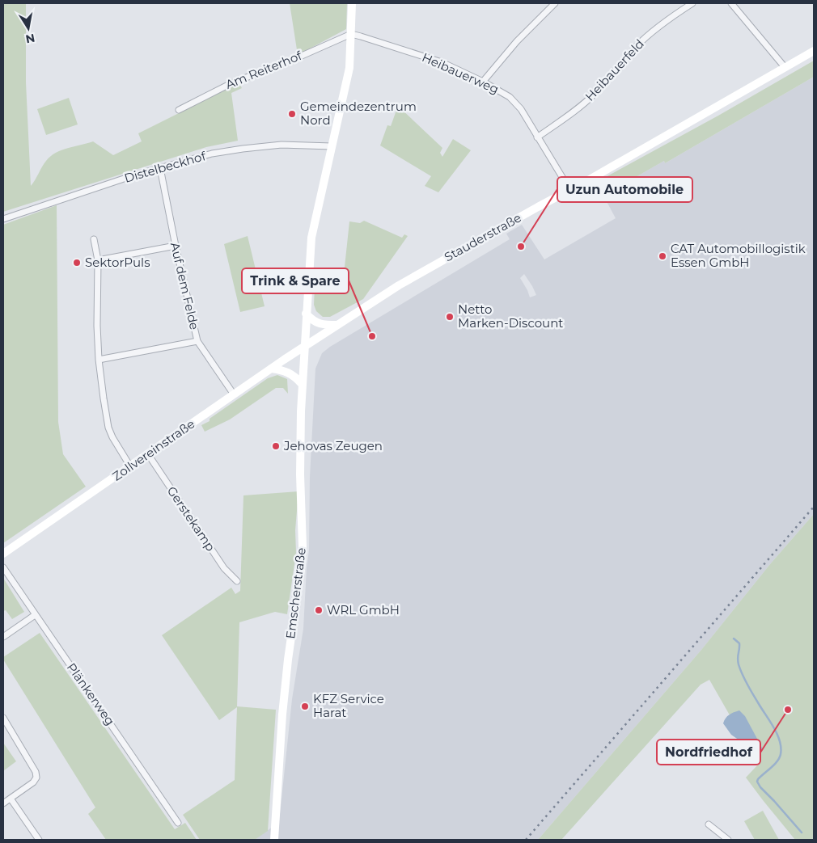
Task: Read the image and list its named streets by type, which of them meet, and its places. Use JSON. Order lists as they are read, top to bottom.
{
  "streets": {
    "main road": ["Stauderstraße", "Zollvereinstraße", "Emscherstraße"],
    "street": [
      "Am Reiterhof",
      "Heibauerfeld",
      "Heibauerweg",
      "Distelbeckhof",
      "Auf dem Felde",
      "Gerstekamp",
      "Plänkerweg"
    ]
  },
  "crossings": [
    ["Am Reiterhof", "Heibauerweg"],
    ["Am Reiterhof", "Emscherstraße"],
    ["Heibauerfeld", "Heibauerweg"],
    ["Heibauerweg", "Stauderstraße"],
    ["Heibauerweg", "Emscherstraße"],
    ["Distelbeckhof", "Auf dem Felde"],
    ["Distelbeckhof", "Emscherstraße"],
    ["Stauderstraße", "Zollvereinstraße"],
    ["Stauderstraße", "Emscherstraße"],
    ["Auf dem Felde", "Zollvereinstraße"],
    ["Zollvereinstraße", "Gerstekamp"],
    ["Zollvereinstraße", "Emscherstraße"]
  ],
  "places": [
    "Gemeindezentrum Nord",
    "Uzun Automobile",
    "CAT Automobillogistik Essen GmbH",
    "SektorPuls",
    "Netto Marken-Discount",
    "Trink & Spare",
    "Jehovas Zeugen",
    "WRL GmbH",
    "KFZ Service Harat",
    "Nordfriedhof"
  ],
  "north": "bottom"
}
